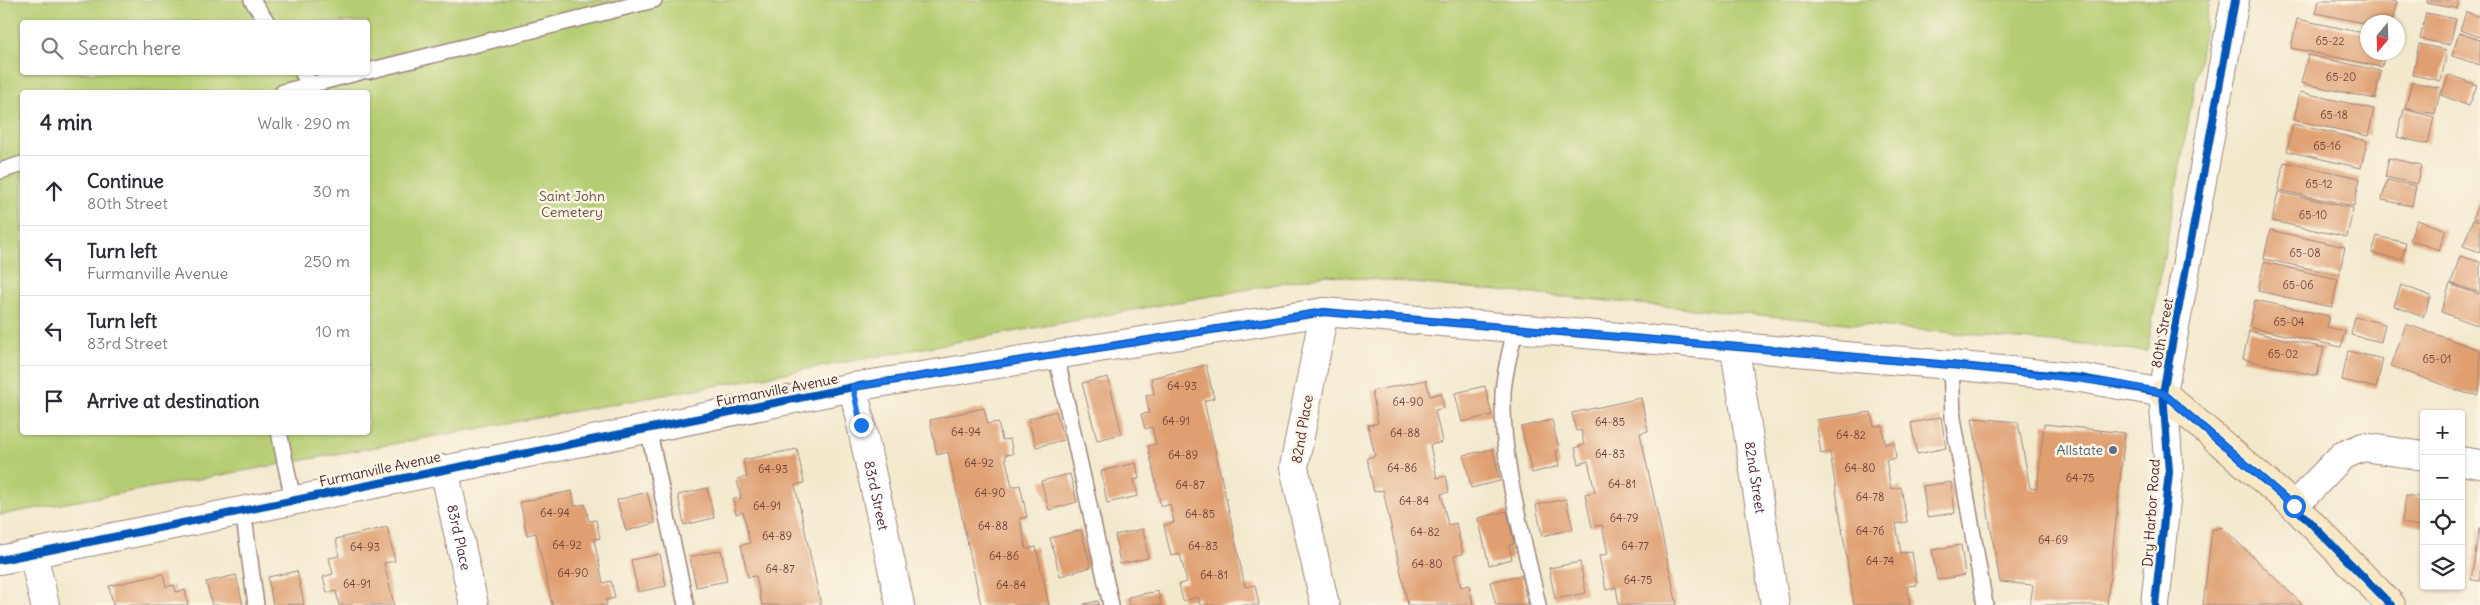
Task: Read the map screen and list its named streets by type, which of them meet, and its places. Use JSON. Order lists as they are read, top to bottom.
{
  "streets": {
    "street": [
      "80th Street",
      "Furmanville Avenue",
      "82nd Place",
      "82nd Street",
      "83rd Street",
      "Dry Harbor Road",
      "83rd Place"
    ]
  },
  "crossings": [
    ["80th Street", "Furmanville Avenue"],
    ["80th Street", "Dry Harbor Road"],
    ["Furmanville Avenue", "82nd Place"],
    ["Furmanville Avenue", "82nd Street"],
    ["Furmanville Avenue", "83rd Street"],
    ["Furmanville Avenue", "Dry Harbor Road"],
    ["Furmanville Avenue", "83rd Place"]
  ],
  "parks": ["Saint John Cemetery"],
  "places": ["Allstate"],
  "house_numbers": [
    "65-22",
    "65-20",
    "65-18",
    "65-16",
    "65-12",
    "65-10",
    "65-08",
    "65-06",
    "65-04",
    "65-02",
    "65-01",
    "64-93",
    "64-90",
    "64-91",
    "64-85",
    "64-94",
    "64-88",
    "64-82",
    "64-83",
    "64-89",
    "64-92",
    "64-86",
    "64-80",
    "64-93",
    "64-75",
    "64-81",
    "64-87",
    "64-90",
    "64-78",
    "64-84",
    "64-91",
    "64-94",
    "64-85",
    "64-79",
    "64-88",
    "64-76",
    "64-82",
    "64-89",
    "64-69",
    "64-92",
    "64-83",
    "64-77",
    "64-93",
    "64-86",
    "64-74",
    "64-80",
    "64-87",
    "64-90",
    "64-81",
    "64-75",
    "64-91",
    "64-84"
  ],
  "north": "bottom",
  "page": {
    "search": "Search here",
    "heading": ["4 min", "Walk · 290 m"],
    "list": [
      ["Continue", "80th Street", "30 m"],
      ["Turn left", "Furmanville Avenue", "250 m"],
      ["Turn left", "83rd Street", "10 m"],
      "Arrive at destination"
    ],
    "map_buttons": ["+", "−"]
  }
}
